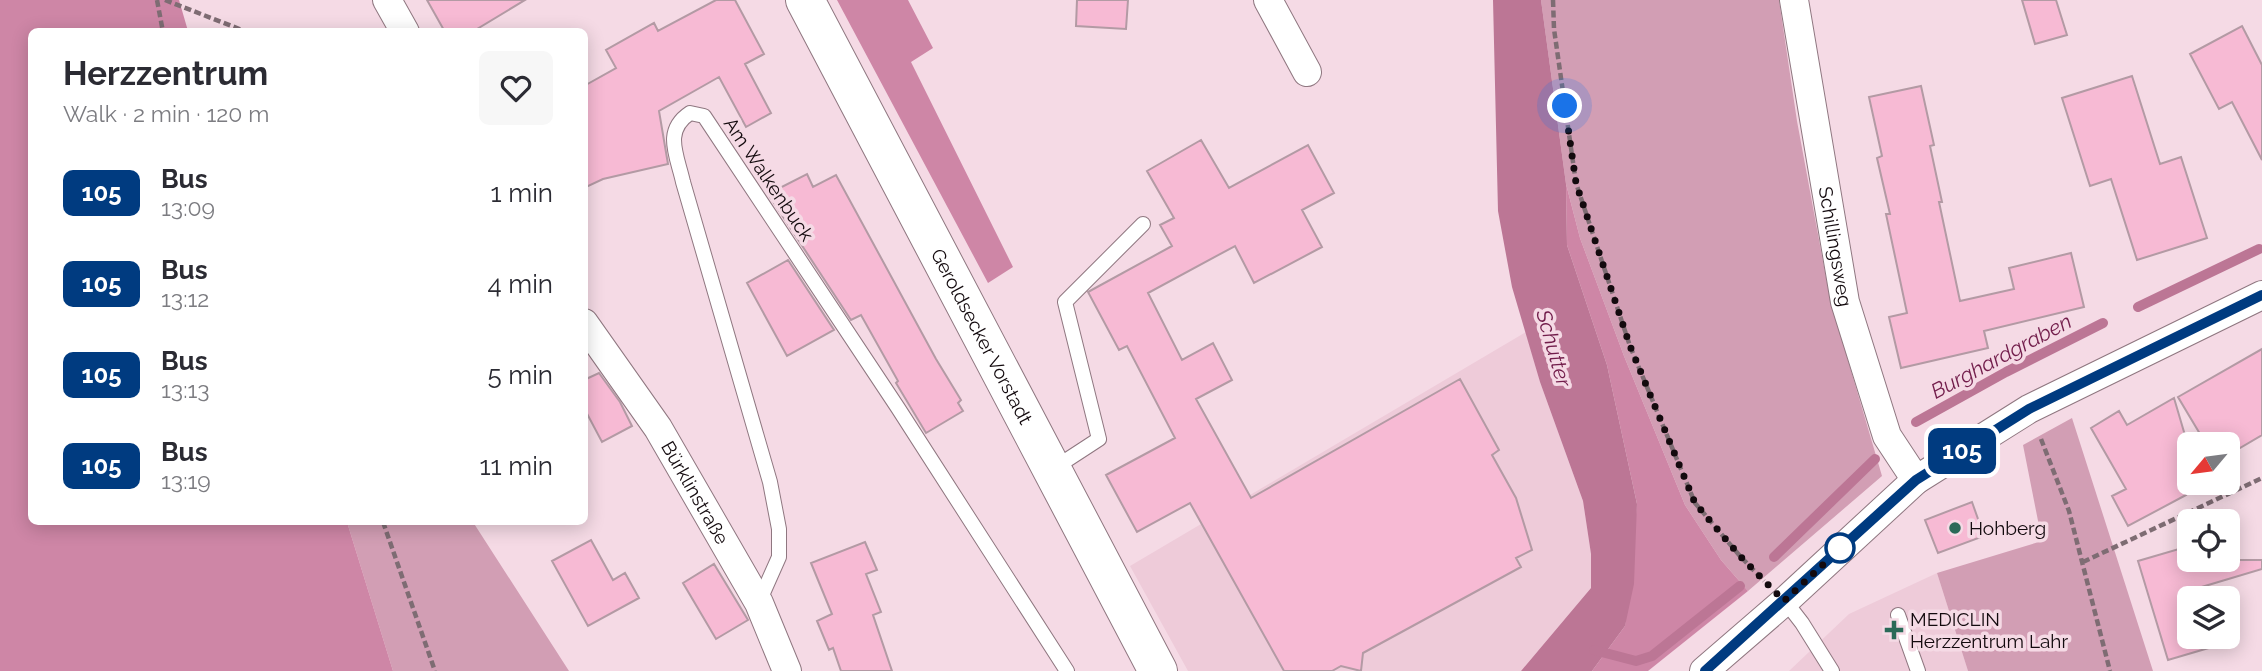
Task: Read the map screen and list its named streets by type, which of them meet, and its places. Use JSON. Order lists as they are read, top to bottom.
{
  "streets": {
    "main road": ["Geroldsecker Vorstadt"],
    "street": ["Schillingsweg", "Bürklinstraße"],
    "lane": ["Am Walkenbuck"]
  },
  "crossings": [
    ["Am Walkenbuck", "Bürklinstraße"]
  ],
  "water": ["Schutter", "Burghardgraben"],
  "places": {
    "other": ["Hohberg"],
    "health": ["MEDICLIN Herzzentrum Lahr"]
  },
  "lines": ["bus line 105"],
  "north": "bottom left",
  "page": {
    "on_map": "105",
    "heading": ["Herzzentrum", "Walk · 2 min · 120 m"],
    "list": [
      {
        "mark": "105",
        "name": "Bus",
        "note": "13:09",
        "value": "1 min"
      },
      {
        "mark": "105",
        "name": "Bus",
        "note": "13:12",
        "value": "4 min"
      },
      {
        "mark": "105",
        "name": "Bus",
        "note": "13:13",
        "value": "5 min"
      },
      {
        "mark": "105",
        "name": "Bus",
        "note": "13:19",
        "value": "11 min"
      }
    ]
  }
}
